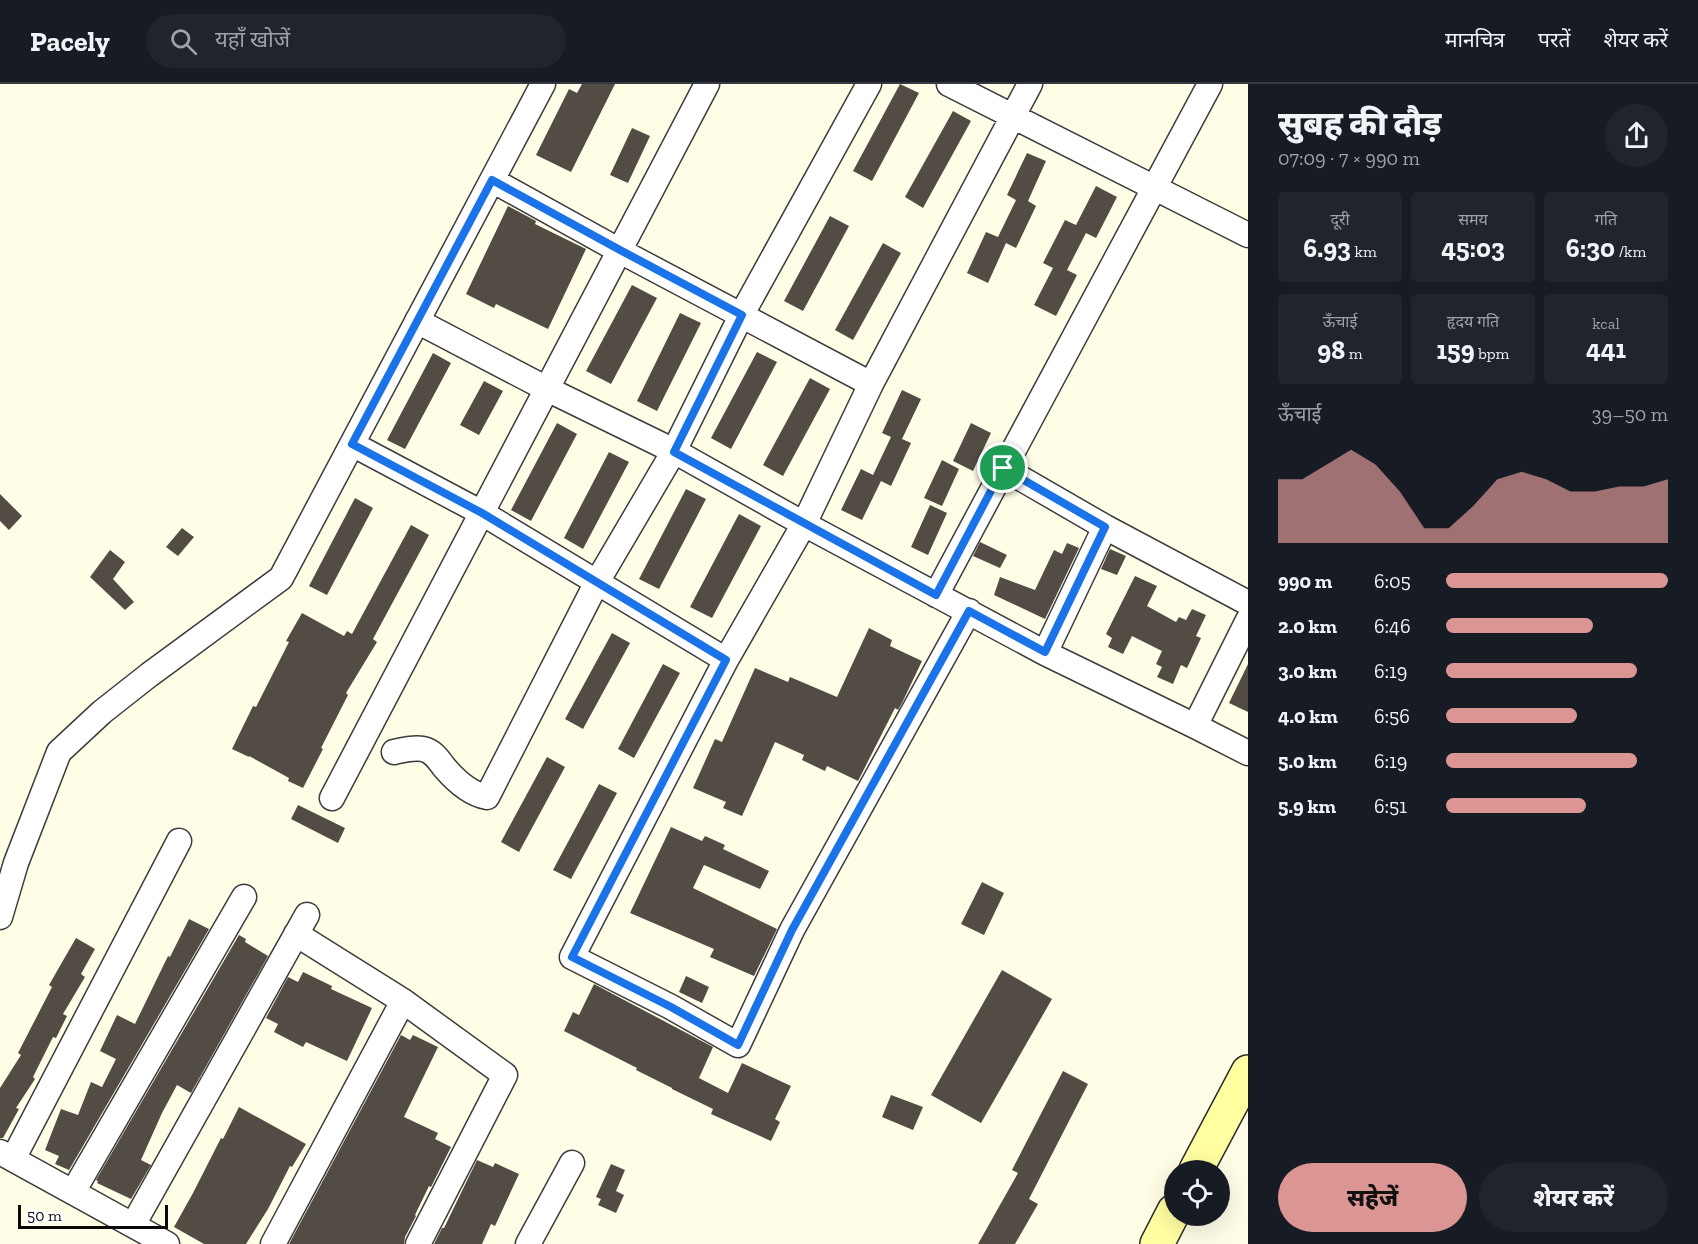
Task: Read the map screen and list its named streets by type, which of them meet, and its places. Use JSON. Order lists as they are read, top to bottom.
{
  "scale_bar": "50 m",
  "page": {
    "header": "Pacely",
    "search": "यहाँ खोजें",
    "nav": ["मानचित्र", "परतें", "शेयर करें"],
    "heading": ["सुबह की दौड़", "07:09 · 7 × 990 m"],
    "stats": [
      ["दूरी", "6.93 km"],
      ["समय", "45:03"],
      ["गति", "6:30 /km"],
      ["ऊँचाई", "98 m"],
      ["हृदय गति", "159 bpm"],
      ["kcal", "441"]
    ],
    "chart": ["ऊँचाई", "39–50 m"],
    "list": [
      {
        "name": "990 m",
        "note": "6:05"
      },
      {
        "name": "2.0 km",
        "note": "6:46"
      },
      {
        "name": "3.0 km",
        "note": "6:19"
      },
      {
        "name": "4.0 km",
        "note": "6:56"
      },
      {
        "name": "5.0 km",
        "note": "6:19"
      },
      {
        "name": "5.9 km",
        "note": "6:51"
      }
    ],
    "buttons": ["सहेजें", "शेयर करें"],
    "scale": "50 m"
  }
}
